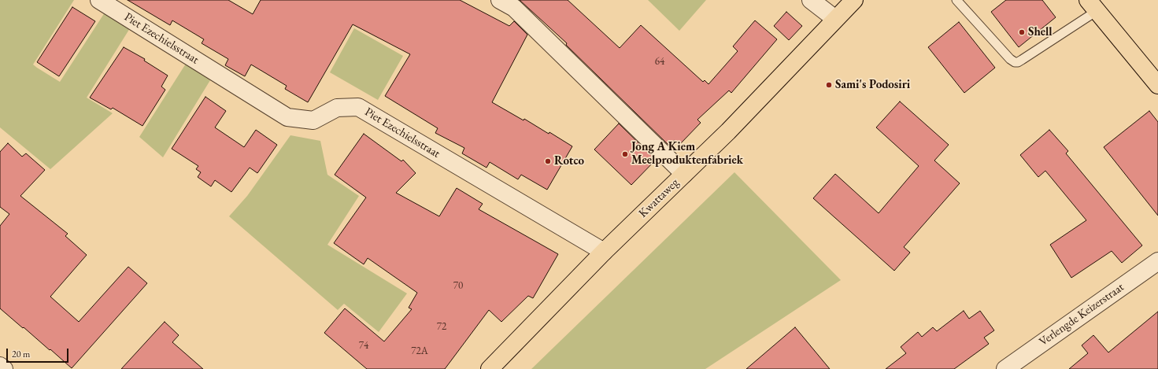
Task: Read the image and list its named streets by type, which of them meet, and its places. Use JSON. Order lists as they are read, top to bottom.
{
  "streets": {
    "main road": ["Kwattaweg"],
    "street": ["Piet Ezechielsstraat", "Verlengde Keizerstraat"]
  },
  "crossings": [
    ["Piet Ezechielsstraat", "Kwattaweg"]
  ],
  "places": [
    "Shell",
    "Sami's Podosiri",
    "Jong A Kiem Meelproduktenfabriek",
    "Rotco"
  ],
  "house_numbers": [
    "64",
    "70",
    "72",
    "74",
    "72A"
  ],
  "scale_bar": "20 m"
}
